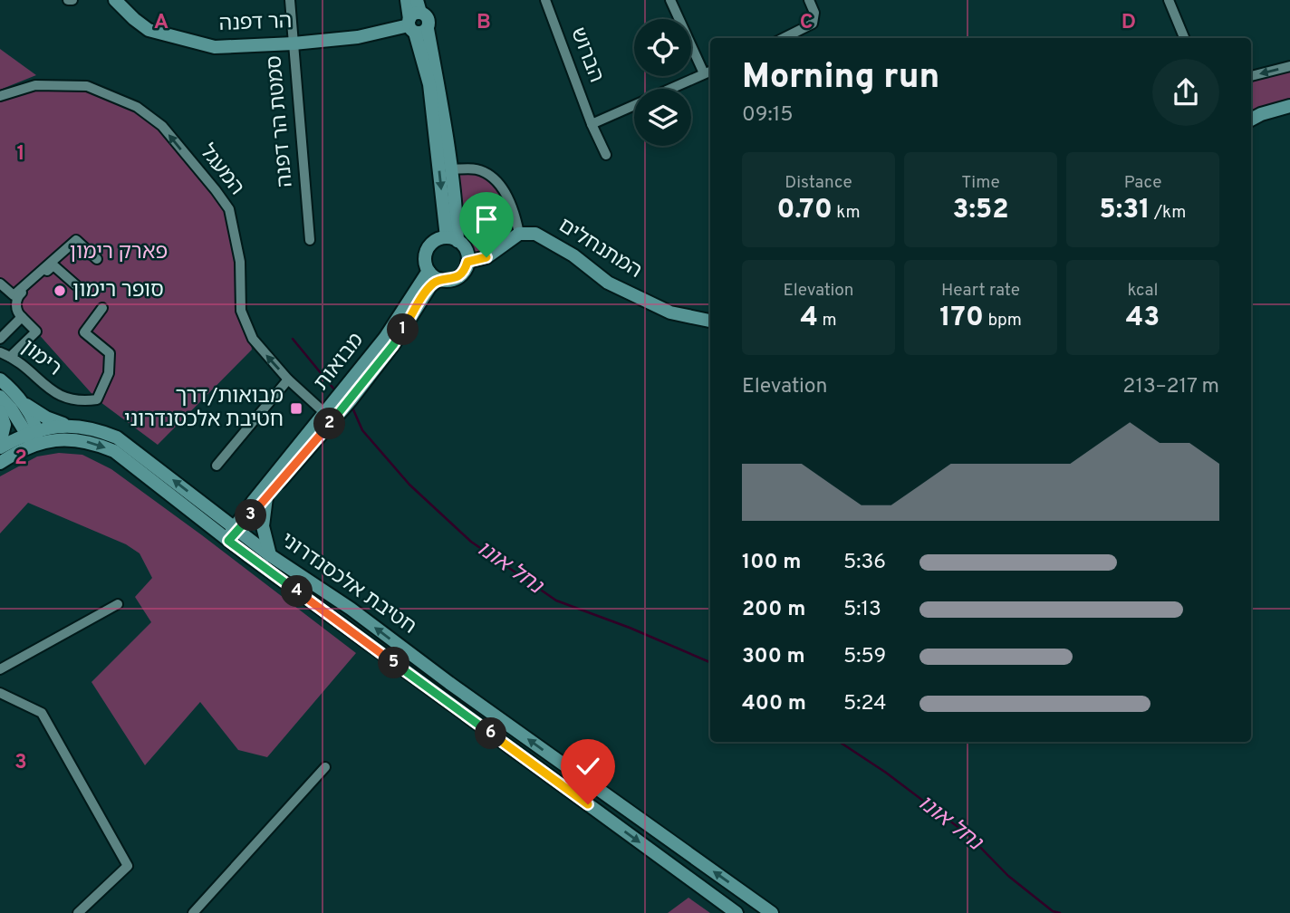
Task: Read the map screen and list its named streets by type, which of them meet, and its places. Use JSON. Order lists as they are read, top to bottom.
{
  "streets": {
    "main road": [
      "הר דפנה",
      "המתנחלים",
      "מבואות",
      "חטיבת אלכסנדרוני"
    ],
    "street": [
      "הברוש",
      "סמטת הר דפנה",
      "המעגל",
      "רימון"
    ]
  },
  "crossings": [
    ["הר דפנה", "סמטת הר דפנה"],
    ["המעגל", "מבואות"],
    ["מבואות", "חטיבת אלכסנדרוני"]
  ],
  "one_way": ["המעגל"],
  "water": ["נחל אונו"],
  "parks": ["פארק רימון"],
  "places": {
    "other": ["סופר רימון"],
    "transit": ["מבואות/דרך חטיבת אלכסנדרוני"]
  },
  "page": {
    "heading": ["Morning run", "09:15"],
    "stats": [
      ["Distance", "0.70 km"],
      ["Time", "3:52"],
      ["Pace", "5:31 /km"],
      ["Elevation", "4 m"],
      ["Heart rate", "170 bpm"],
      ["kcal", "43"]
    ],
    "pins": [
      "1",
      "2",
      "3",
      "4",
      "5",
      "6"
    ],
    "chart": ["Elevation", "213–217 m"],
    "list": [
      {
        "name": "100 m",
        "note": "5:36"
      },
      {
        "name": "200 m",
        "note": "5:13"
      },
      {
        "name": "300 m",
        "note": "5:59"
      },
      {
        "name": "400 m",
        "note": "5:24"
      }
    ]
  },
  "grid": {
    "columns": [
      "A",
      "B",
      "C",
      "D"
    ],
    "rows": ["1", "2", "3"]
  }
}
